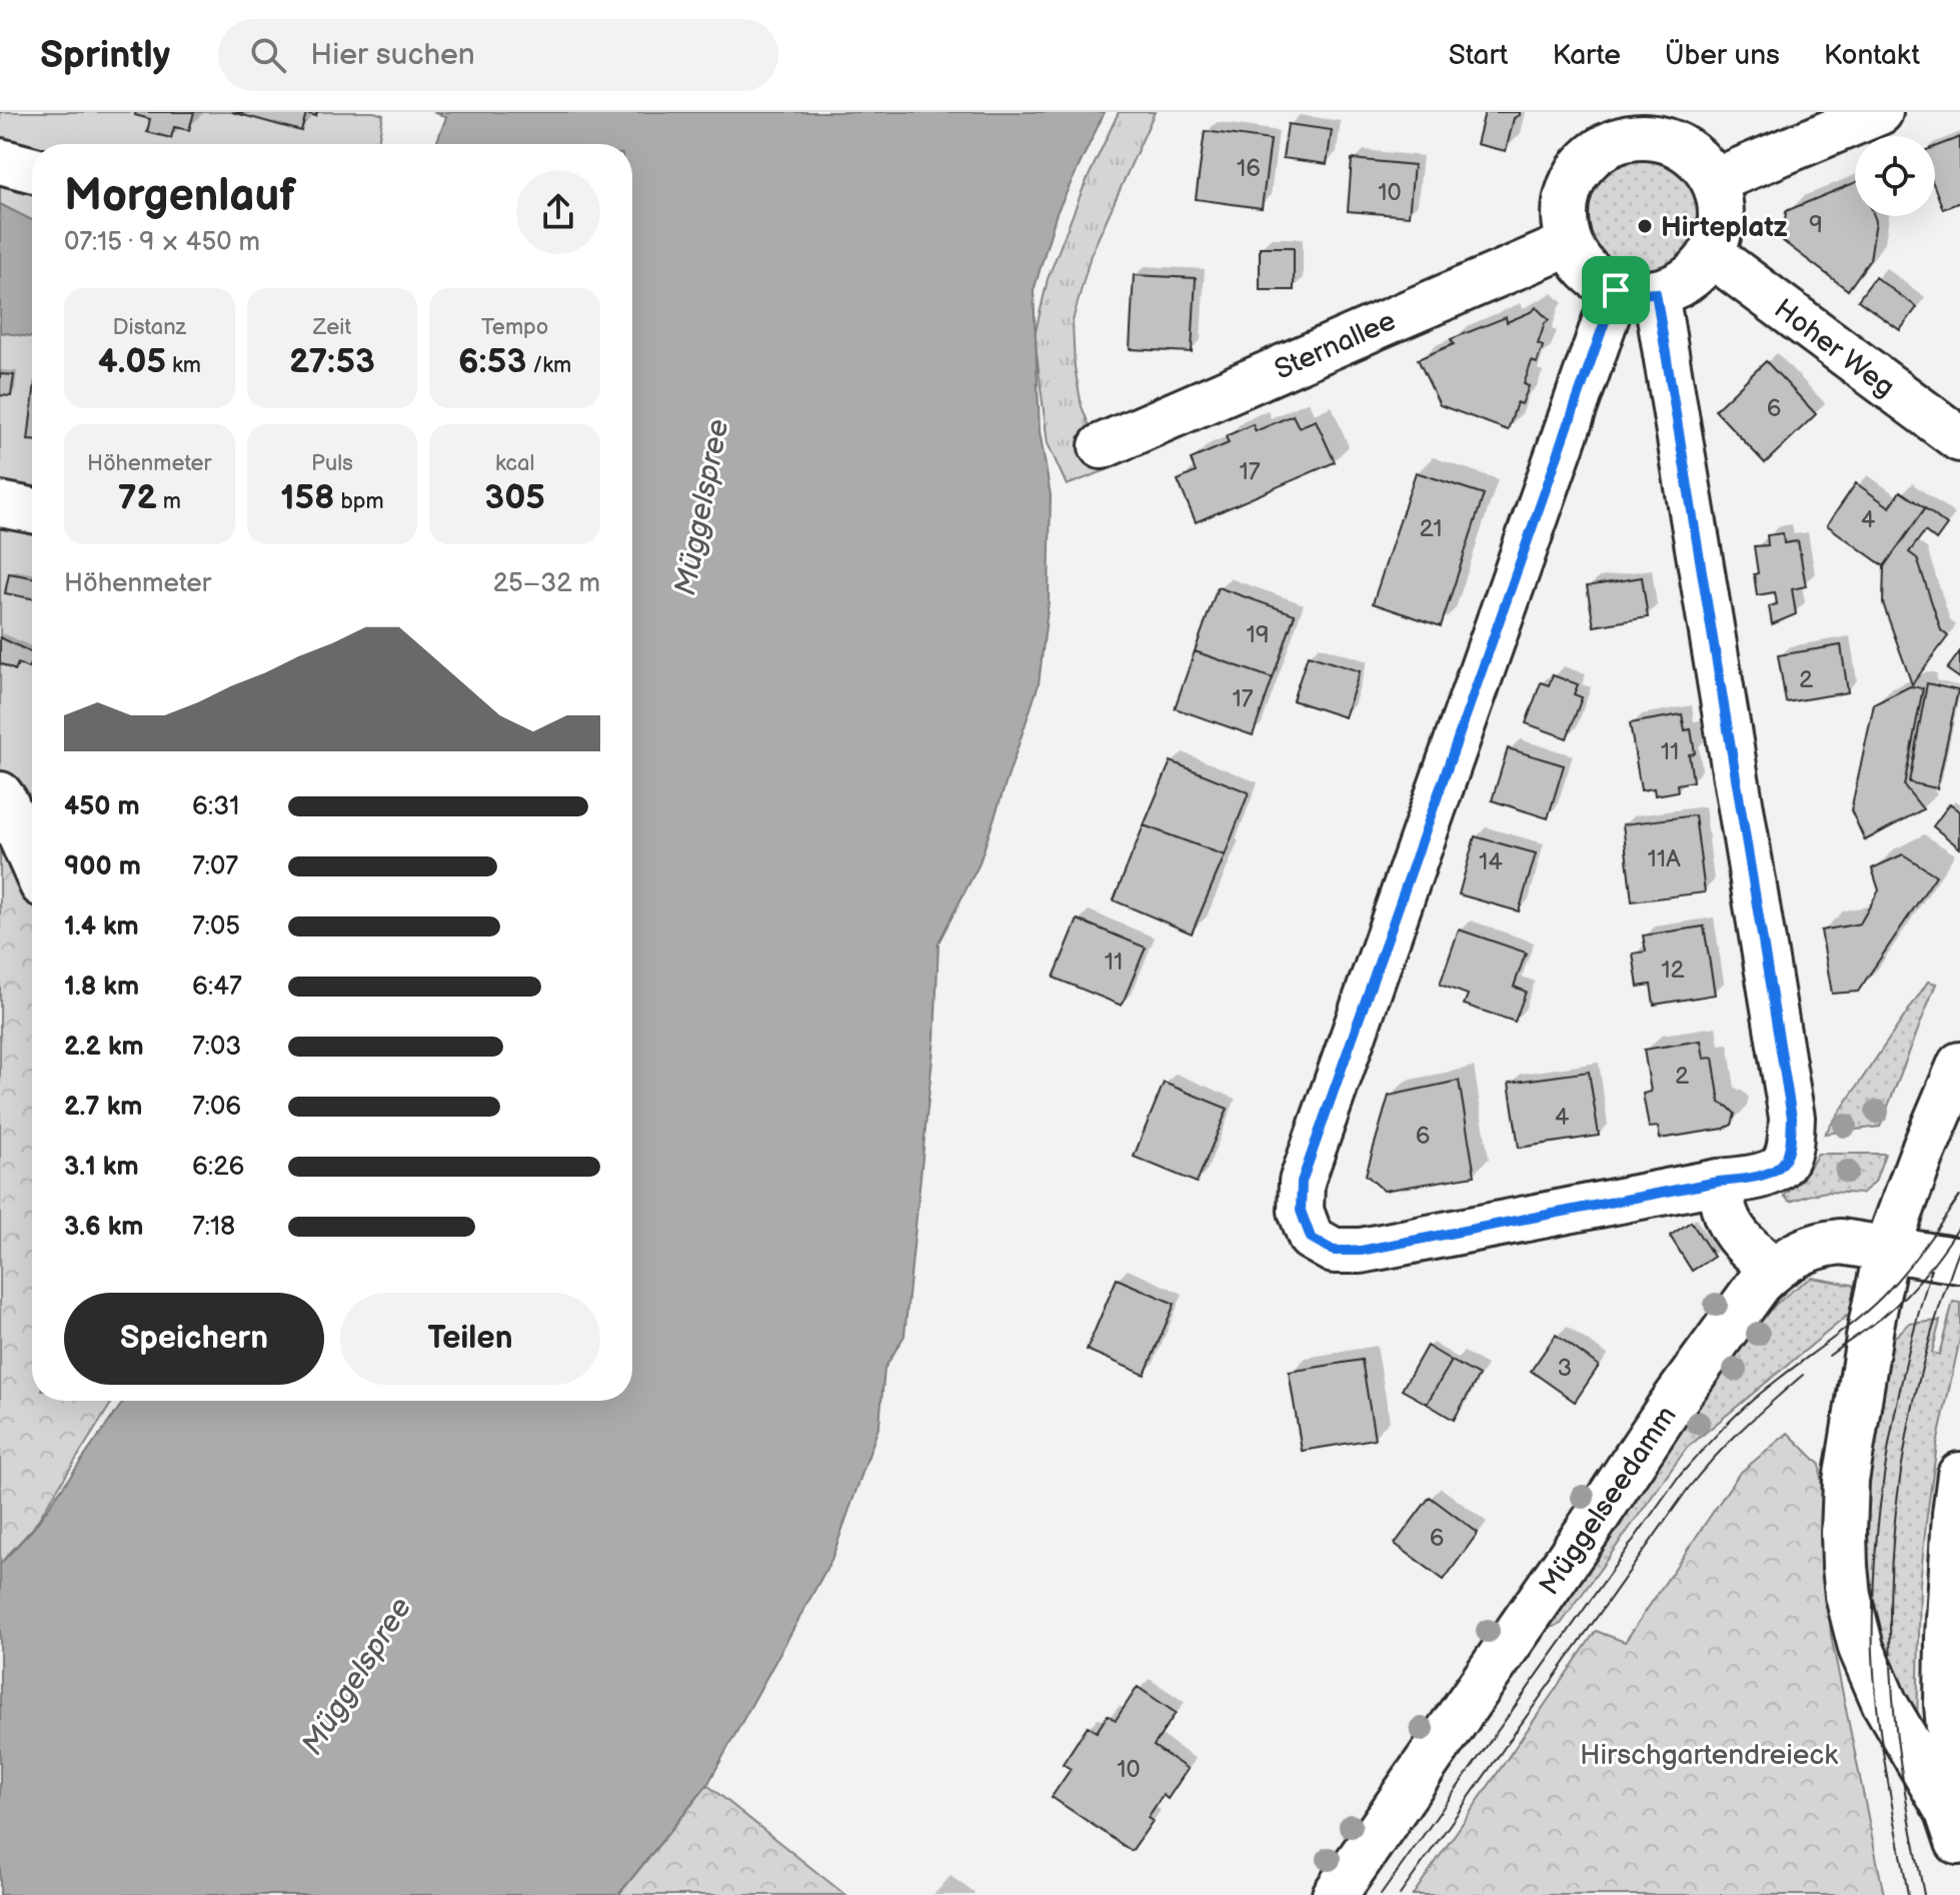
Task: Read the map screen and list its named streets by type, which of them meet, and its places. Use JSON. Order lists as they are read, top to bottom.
{
  "streets": {
    "street": ["Sternallee", "Hoher Weg", "Müggelseedamm"]
  },
  "crossings": [
    ["Sternallee", "Hoher Weg"]
  ],
  "water": ["Müggelspree"],
  "parks": ["Hirschgartendreieck"],
  "places": ["Hirteplatz"],
  "house_numbers": [
    "16",
    "10",
    "9",
    "6",
    "17",
    "4",
    "21",
    "19",
    "2",
    "17",
    "11",
    "11A",
    "14",
    "11",
    "12",
    "2",
    "4",
    "6",
    "3",
    "6",
    "10"
  ],
  "page": {
    "header": "Sprintly",
    "search": "Hier suchen",
    "nav": [
      "Start",
      "Karte",
      "Über uns",
      "Kontakt"
    ],
    "heading": ["Morgenlauf", "07:15 · 9 × 450 m"],
    "stats": [
      ["Distanz", "4.05 km"],
      ["Zeit", "27:53"],
      ["Tempo", "6:53 /km"],
      ["Höhenmeter", "72 m"],
      ["Puls", "158 bpm"],
      ["kcal", "305"]
    ],
    "chart": ["Höhenmeter", "25–32 m"],
    "list": [
      {
        "name": "450 m",
        "note": "6:31"
      },
      {
        "name": "900 m",
        "note": "7:07"
      },
      {
        "name": "1.4 km",
        "note": "7:05"
      },
      {
        "name": "1.8 km",
        "note": "6:47"
      },
      {
        "name": "2.2 km",
        "note": "7:03"
      },
      {
        "name": "2.7 km",
        "note": "7:06"
      },
      {
        "name": "3.1 km",
        "note": "6:26"
      },
      {
        "name": "3.6 km",
        "note": "7:18"
      }
    ],
    "buttons": ["Speichern", "Teilen"]
  }
}
